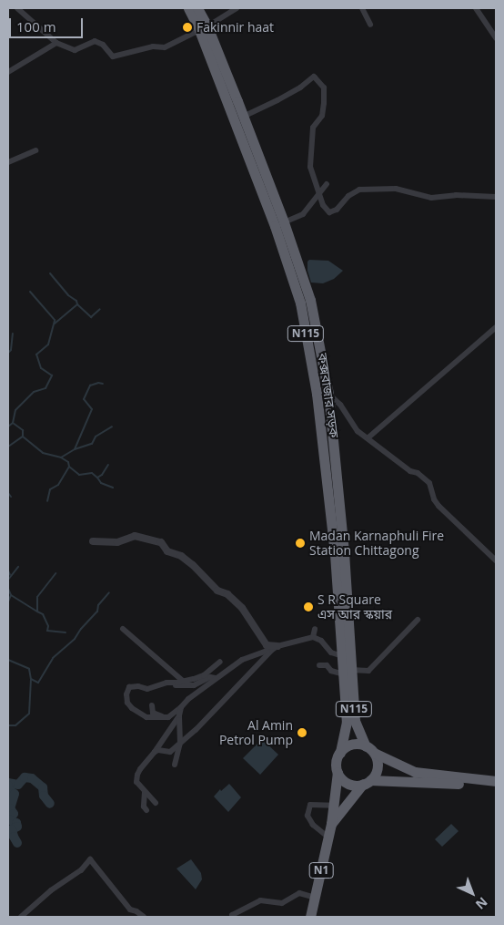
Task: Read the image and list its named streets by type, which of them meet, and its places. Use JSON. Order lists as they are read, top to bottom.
{
  "streets": {
    "highway": ["N115", "কক্সবাজার সড়ক", "N1"]
  },
  "crossings": [
    ["কক্সবাজার সড়ক", "N1"]
  ],
  "places": [
    "Fakinnir haat",
    "Madan Karnaphuli Fire Station Chittagong",
    "S R Square এস আর স্কয়ার",
    "Al Amin Petrol Pump"
  ],
  "scale_bar": "100 m",
  "north": "bottom right"
}
